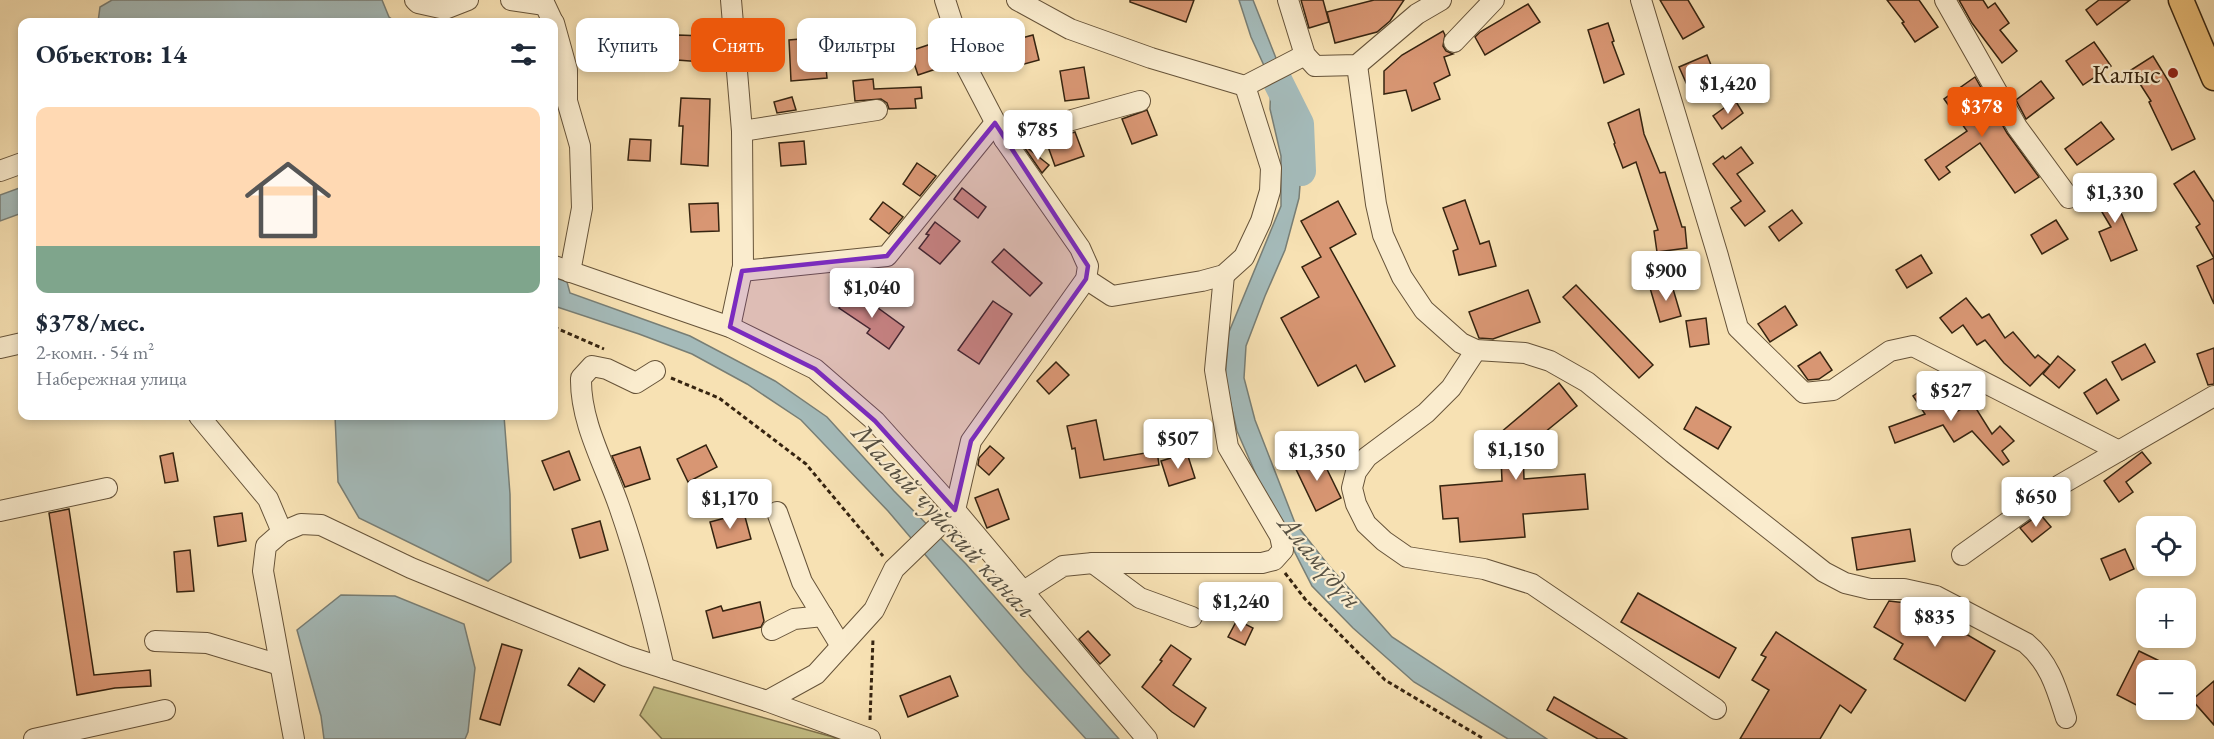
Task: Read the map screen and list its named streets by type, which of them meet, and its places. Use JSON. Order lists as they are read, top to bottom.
{
  "water": ["Малый чуйский канал", "Аламүдүн"],
  "places": ["Калыс"],
  "page": {
    "chip": [
      "Купить",
      "Снять",
      "Фильтры",
      "Новое"
    ],
    "heading": "Объектов: 14",
    "price": [
      "$1,420",
      "$378",
      "$785",
      "$1,330",
      "$900",
      "$1,040",
      "$527",
      "$507",
      "$1,150",
      "$1,350",
      "$650",
      "$1,170",
      "$1,240",
      "$835"
    ],
    "list": [
      {
        "name": "$378/мес.",
        "note": "2-комн. · 54 m² · Набережная улица"
      }
    ],
    "map_buttons": ["+", "−"]
  }
}
